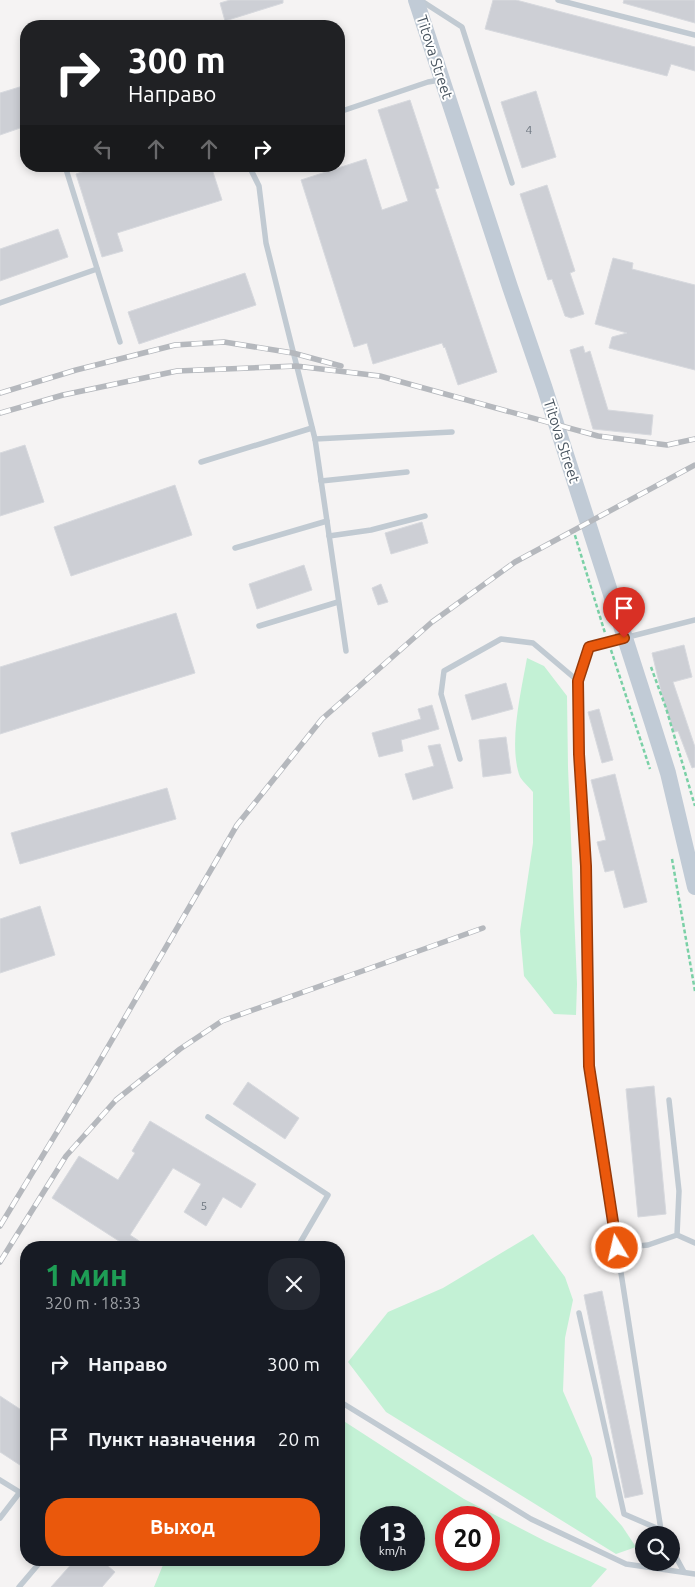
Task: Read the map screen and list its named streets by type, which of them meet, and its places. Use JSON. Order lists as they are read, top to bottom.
{
  "streets": {
    "main road": ["Titova Street"]
  },
  "house_numbers": ["4", "5"],
  "page": {
    "turn": ["300 m", "Направо"],
    "heading": ["1 мин", "320 m · 18:33"],
    "list": [
      {
        "name": "Направо",
        "value": "300 m"
      },
      {
        "name": "Пункт назначения",
        "value": "20 m"
      }
    ],
    "buttons": "Выход",
    "speed": "13 km/h",
    "limit": "20"
  }
}
